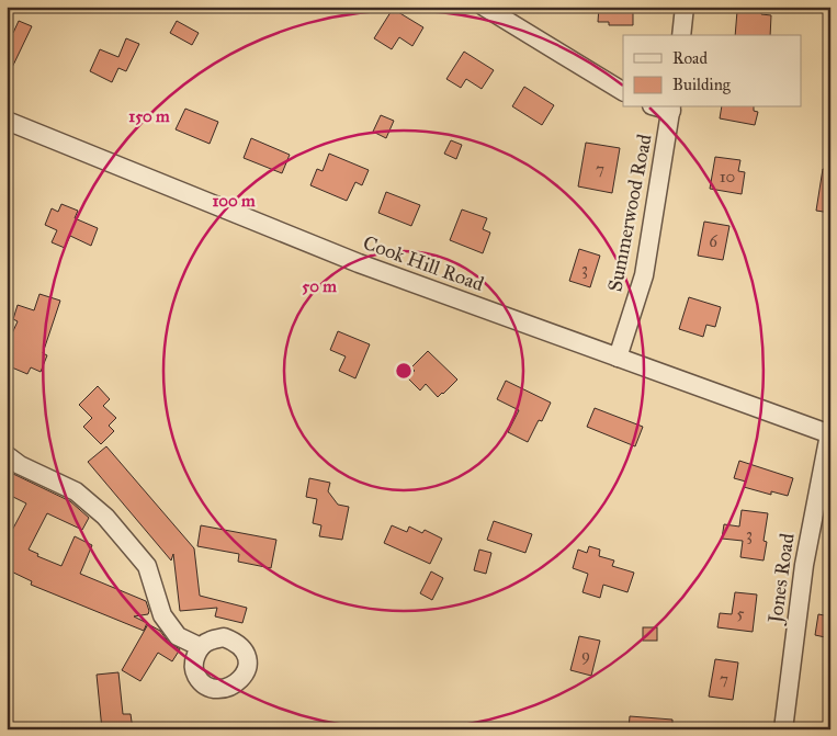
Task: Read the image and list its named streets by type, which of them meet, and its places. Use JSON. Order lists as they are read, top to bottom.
{
  "streets": {
    "street": ["Summerwood Road", "Cook Hill Road", "Jones Road"]
  },
  "crossings": [
    ["Summerwood Road", "Cook Hill Road"],
    ["Cook Hill Road", "Jones Road"]
  ],
  "house_numbers": [
    "7",
    "10",
    "6",
    "3",
    "3",
    "5",
    "9",
    "7"
  ],
  "legend": ["Road", "Building"],
  "rings": ["150 m", "100 m", "50 m"]
}
